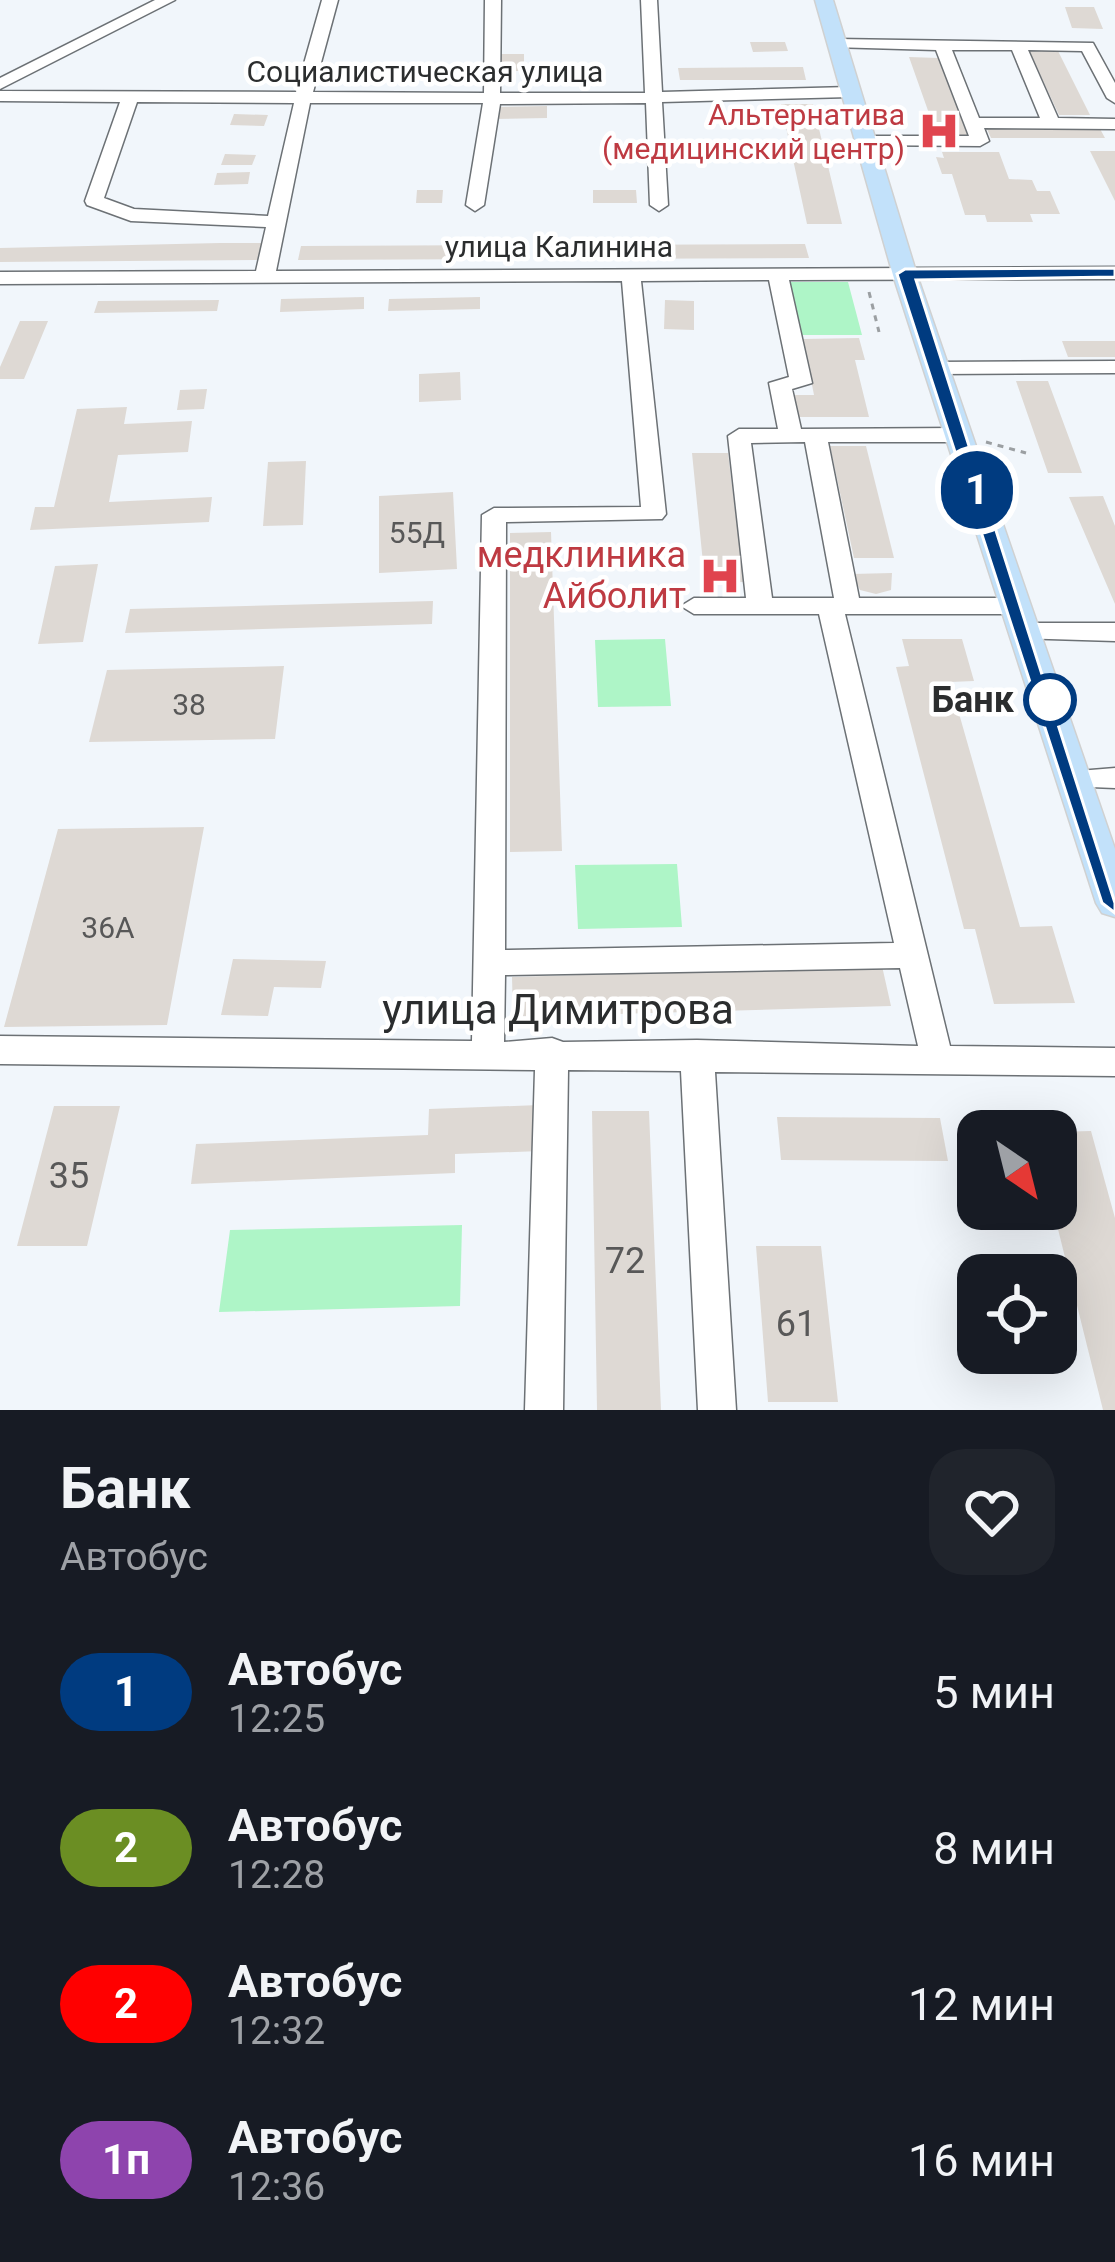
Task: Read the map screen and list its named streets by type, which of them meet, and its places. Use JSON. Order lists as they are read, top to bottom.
{
  "streets": {
    "street": ["Социалистическая улица", "улица Калинина", "улица Димитрова"]
  },
  "places": {
    "hospital": ["Альтернатива (медицинский центр)", "медклиника Айболит"],
    "other": ["Банк"]
  },
  "lines": ["bus line 1"],
  "house_numbers": [
    "55Д",
    "38",
    "36А",
    "35",
    "72",
    "61"
  ],
  "north": "bottom right",
  "page": {
    "on_map": "1",
    "heading": ["Банк", "Автобус"],
    "list": [
      {
        "mark": "1",
        "name": "Автобус",
        "note": "12:25",
        "value": "5 мин"
      },
      {
        "mark": "2",
        "name": "Автобус",
        "note": "12:28",
        "value": "8 мин"
      },
      {
        "mark": "2",
        "name": "Автобус",
        "note": "12:32",
        "value": "12 мин"
      },
      {
        "mark": "1п",
        "name": "Автобус",
        "note": "12:36",
        "value": "16 мин"
      }
    ]
  }
}
